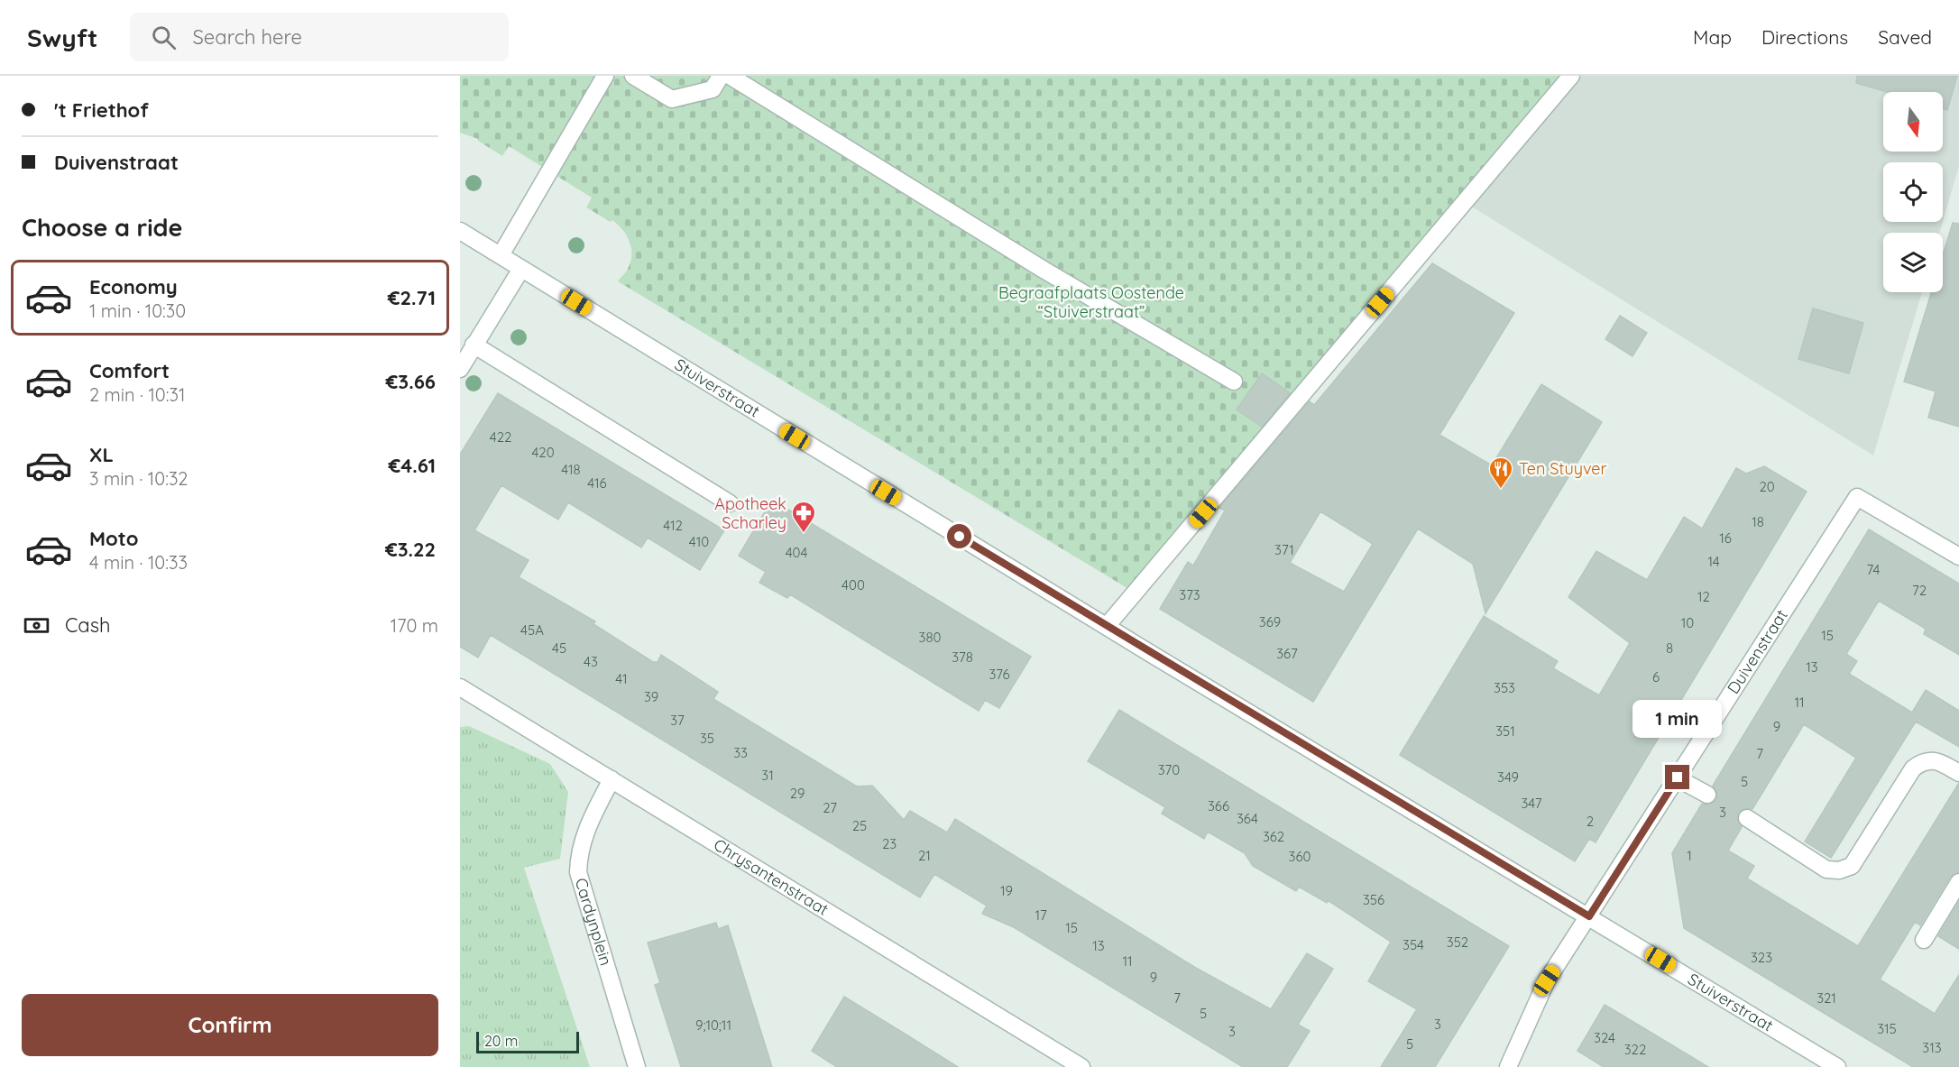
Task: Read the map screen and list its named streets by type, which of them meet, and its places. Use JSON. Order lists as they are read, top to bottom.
{
  "streets": {
    "street": [
      "Stuiverstraat",
      "Duivenstraat",
      "Chrysantenstraat",
      "Cardynplein"
    ]
  },
  "crossings": [
    ["Stuiverstraat", "Duivenstraat"],
    ["Chrysantenstraat", "Cardynplein"]
  ],
  "parks": ["Begraafplaats Oostende “Stuiverstraat”"],
  "places": {
    "restaurant": ["Ten Stuyver"],
    "pharmacy": ["Apotheek Scharley"]
  },
  "house_numbers": [
    "422",
    "420",
    "418",
    "416",
    "20",
    "18",
    "412",
    "16",
    "410",
    "371",
    "404",
    "14",
    "74",
    "400",
    "72",
    "373",
    "12",
    "369",
    "10",
    "45A",
    "15",
    "380",
    "45",
    "8",
    "367",
    "378",
    "43",
    "13",
    "376",
    "6",
    "41",
    "353",
    "39",
    "11",
    "37",
    "9",
    "351",
    "35",
    "33",
    "7",
    "370",
    "31",
    "349",
    "5",
    "29",
    "347",
    "366",
    "27",
    "3",
    "364",
    "2",
    "25",
    "362",
    "23",
    "21",
    "1",
    "360",
    "19",
    "356",
    "17",
    "15",
    "352",
    "354",
    "13",
    "323",
    "11",
    "9",
    "7",
    "321",
    "5",
    "3",
    "9;10;11",
    "315",
    "3",
    "324",
    "5",
    "313",
    "322"
  ],
  "scale_bar": "20 m",
  "north": "bottom",
  "page": {
    "header": "Swyft",
    "search": "Search here",
    "nav": ["Map", "Directions", "Saved"],
    "banner": ["'t Friethof", "Duivenstraat"],
    "heading": "Choose a ride",
    "list": [
      {
        "name": "Economy",
        "note": "1 min · 10:30",
        "value": "€2.71"
      },
      {
        "name": "Comfort",
        "note": "2 min · 10:31",
        "value": "€3.66"
      },
      {
        "name": "XL",
        "note": "3 min · 10:32",
        "value": "€4.61"
      },
      {
        "name": "Moto",
        "note": "4 min · 10:33",
        "value": "€3.22"
      }
    ],
    "pay": ["Cash", "170 m"],
    "bubble": "1 min",
    "buttons": "Confirm",
    "scale": "20 m"
  }
}
